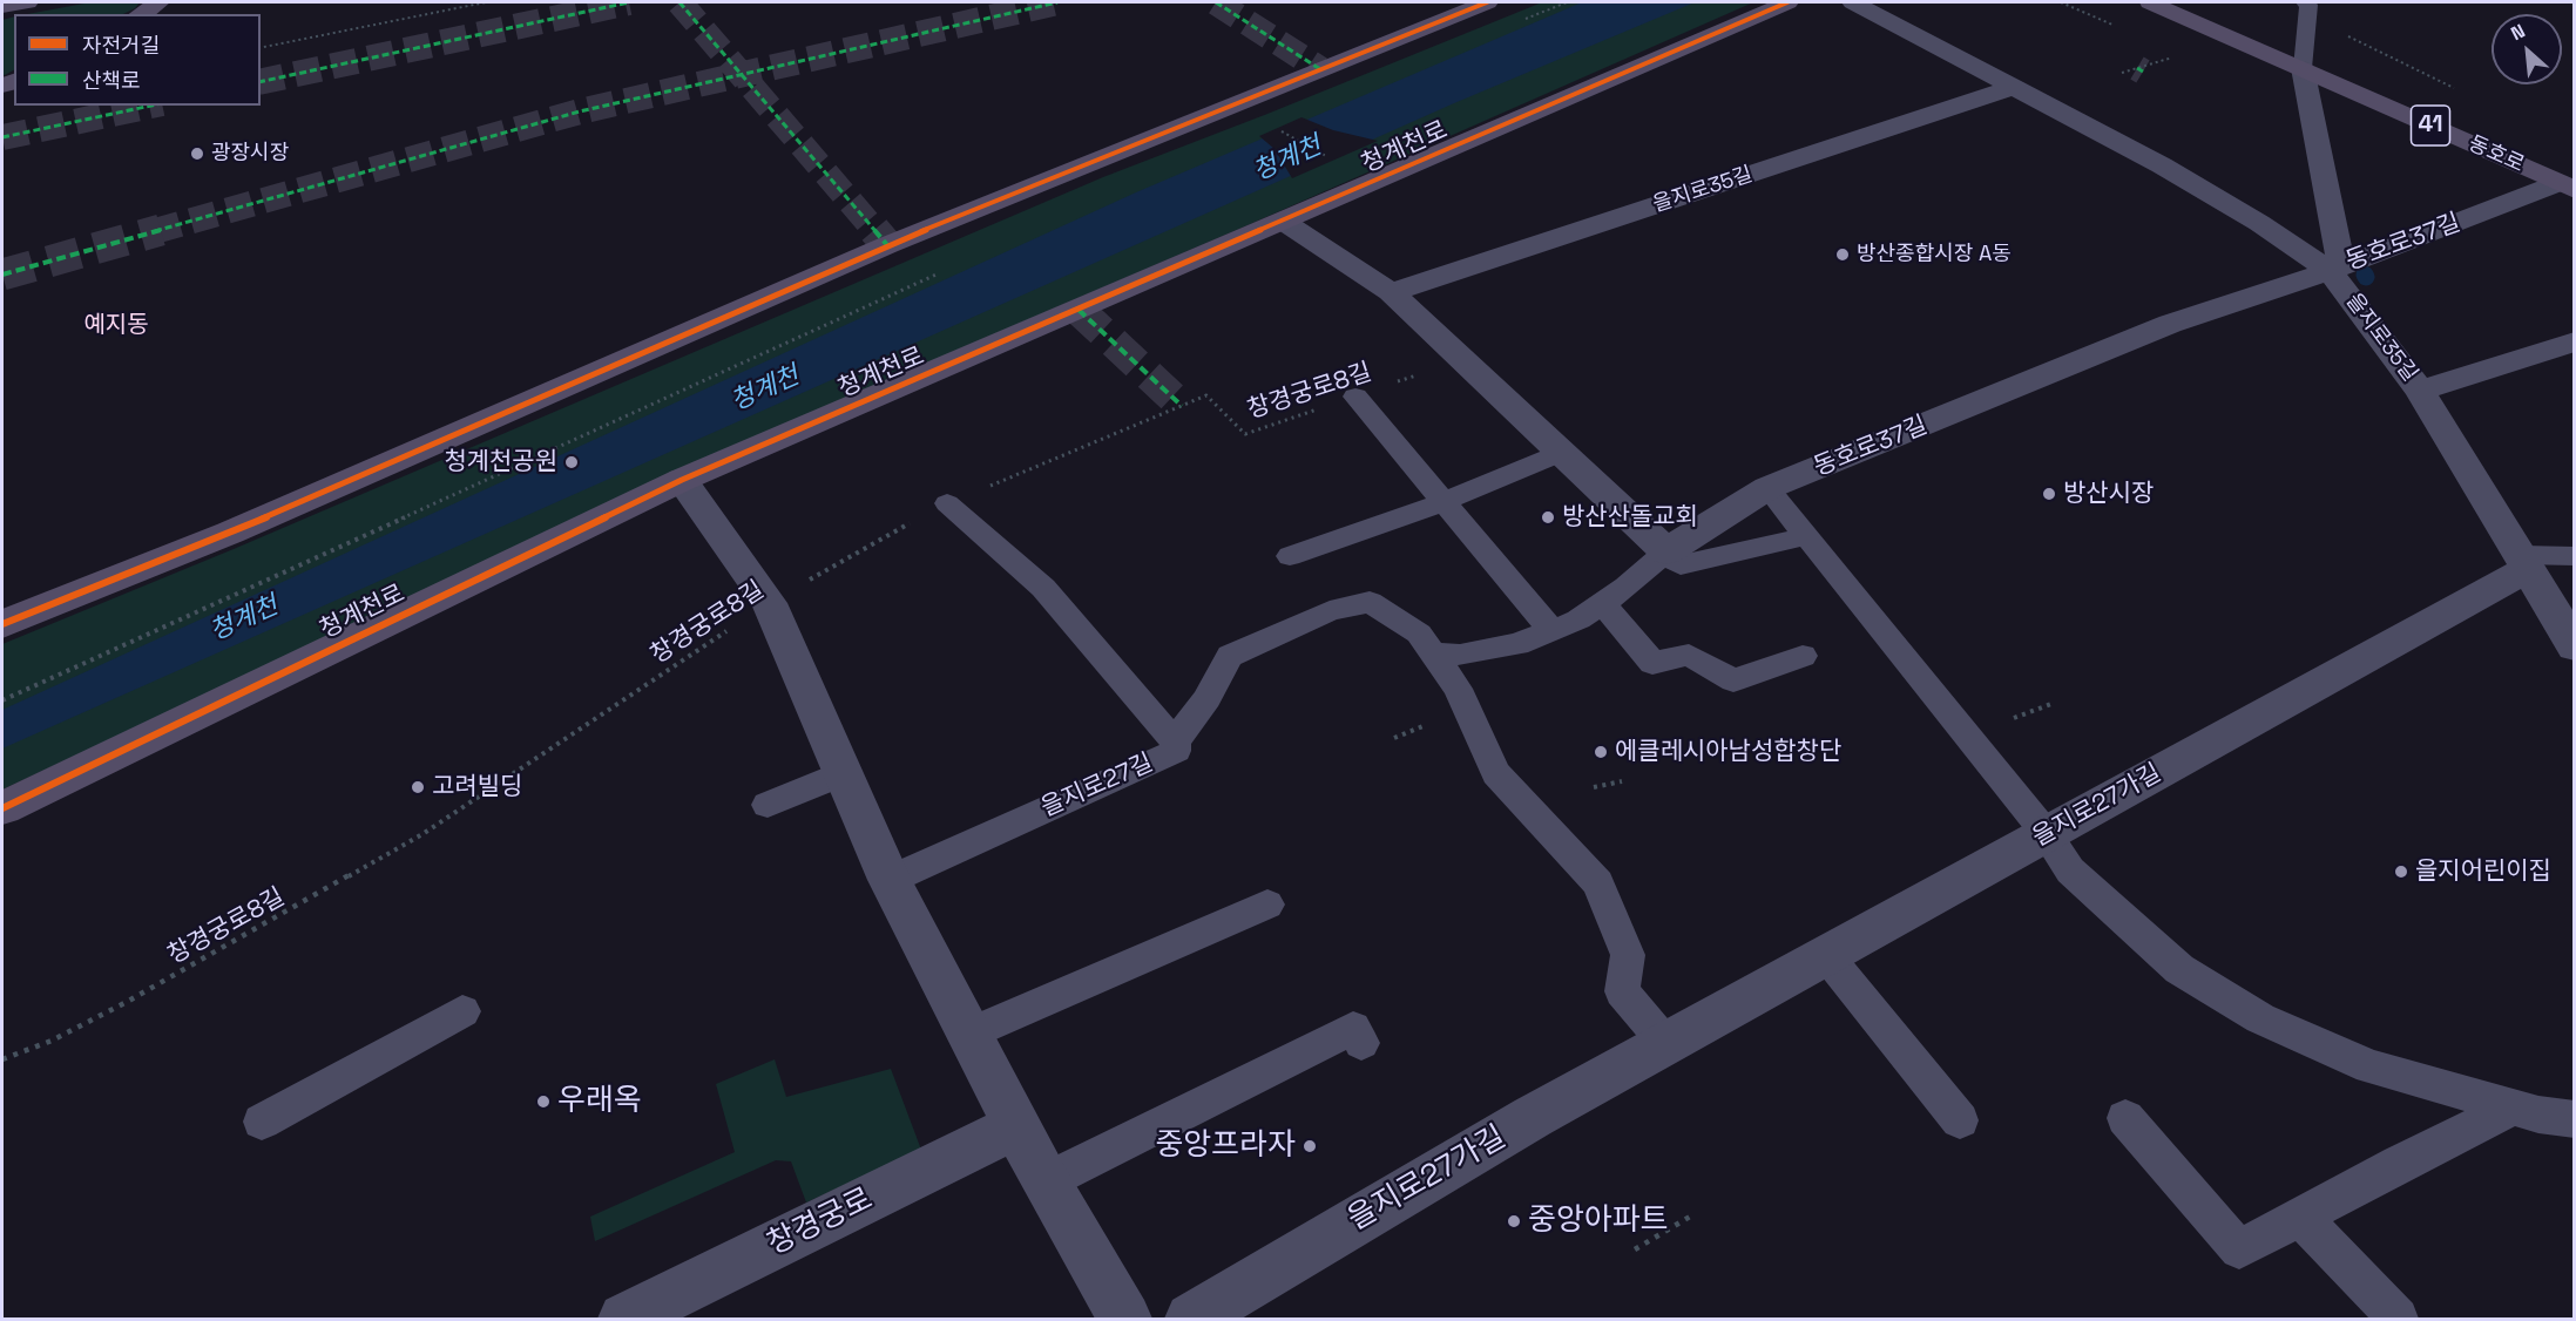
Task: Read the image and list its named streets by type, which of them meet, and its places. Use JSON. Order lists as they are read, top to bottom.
{
  "streets": {
    "main road": ["41", "청계천로", "동호로"],
    "street": [
      "을지로35길",
      "동호로37길",
      "을지로27가길",
      "창경궁로"
    ],
    "lane": ["을지로27길"],
    "path": ["창경궁로8길"]
  },
  "crossings": [
    ["동호로", "동호로37길"],
    ["을지로35길", "동호로37길"],
    ["을지로35길", "을지로27가길"]
  ],
  "districts": ["예지동"],
  "water": ["청계천"],
  "places": [
    "광장시장",
    "방산종합시장 A동",
    "청계천공원",
    "방산시장",
    "방산산돌교회",
    "에클레시아남성합창단",
    "고려빌딩",
    "을지어린이집",
    "우래옥",
    "중앙프라자",
    "중앙아파트"
  ],
  "legend": ["자전거길", "산책로"],
  "north": "top left"
}
